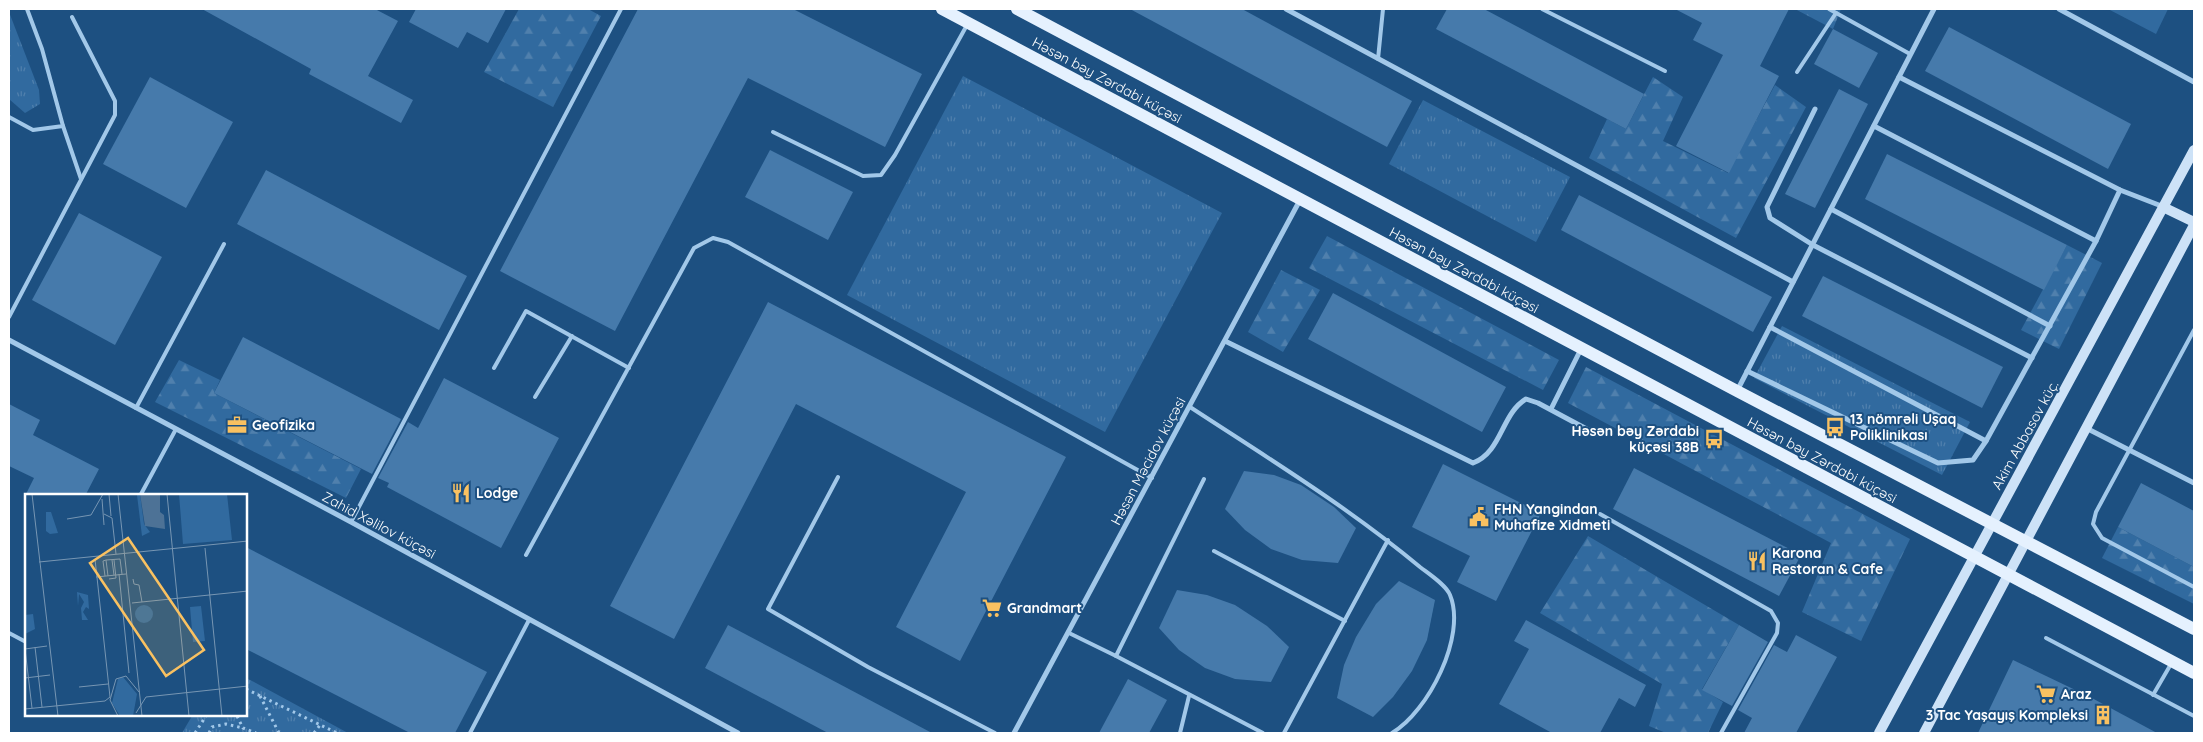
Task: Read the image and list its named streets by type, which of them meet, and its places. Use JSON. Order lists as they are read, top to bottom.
{
  "streets": {
    "main road": ["Həsən bəy Zərdabi küçəsi", "Akim Abbasov küç."],
    "street": ["Həsən Məcidov küçəsi", "Zahid Xəlilov küçəsi"]
  },
  "crossings": [
    ["Həsən bəy Zərdabi küçəsi", "Akim Abbasov küç."],
    ["Həsən bəy Zərdabi küçəsi", "Həsən Məcidov küçəsi"]
  ],
  "places": {
    "office": ["Geofizika"],
    "bus stop": ["13 nömrəli Uşaq Poliklinikası", "Həsən bəy Zərdabi küçəsi 38B"],
    "restaurant": ["Lodge", "Karona Restoran & Cafe"],
    "public building": ["FHN Yangindan Muhafize Xidmeti"],
    "supermarket": ["Grandmart", "Araz"],
    "building": ["3 Tac Yaşayış Kompleksi"]
  }
}
